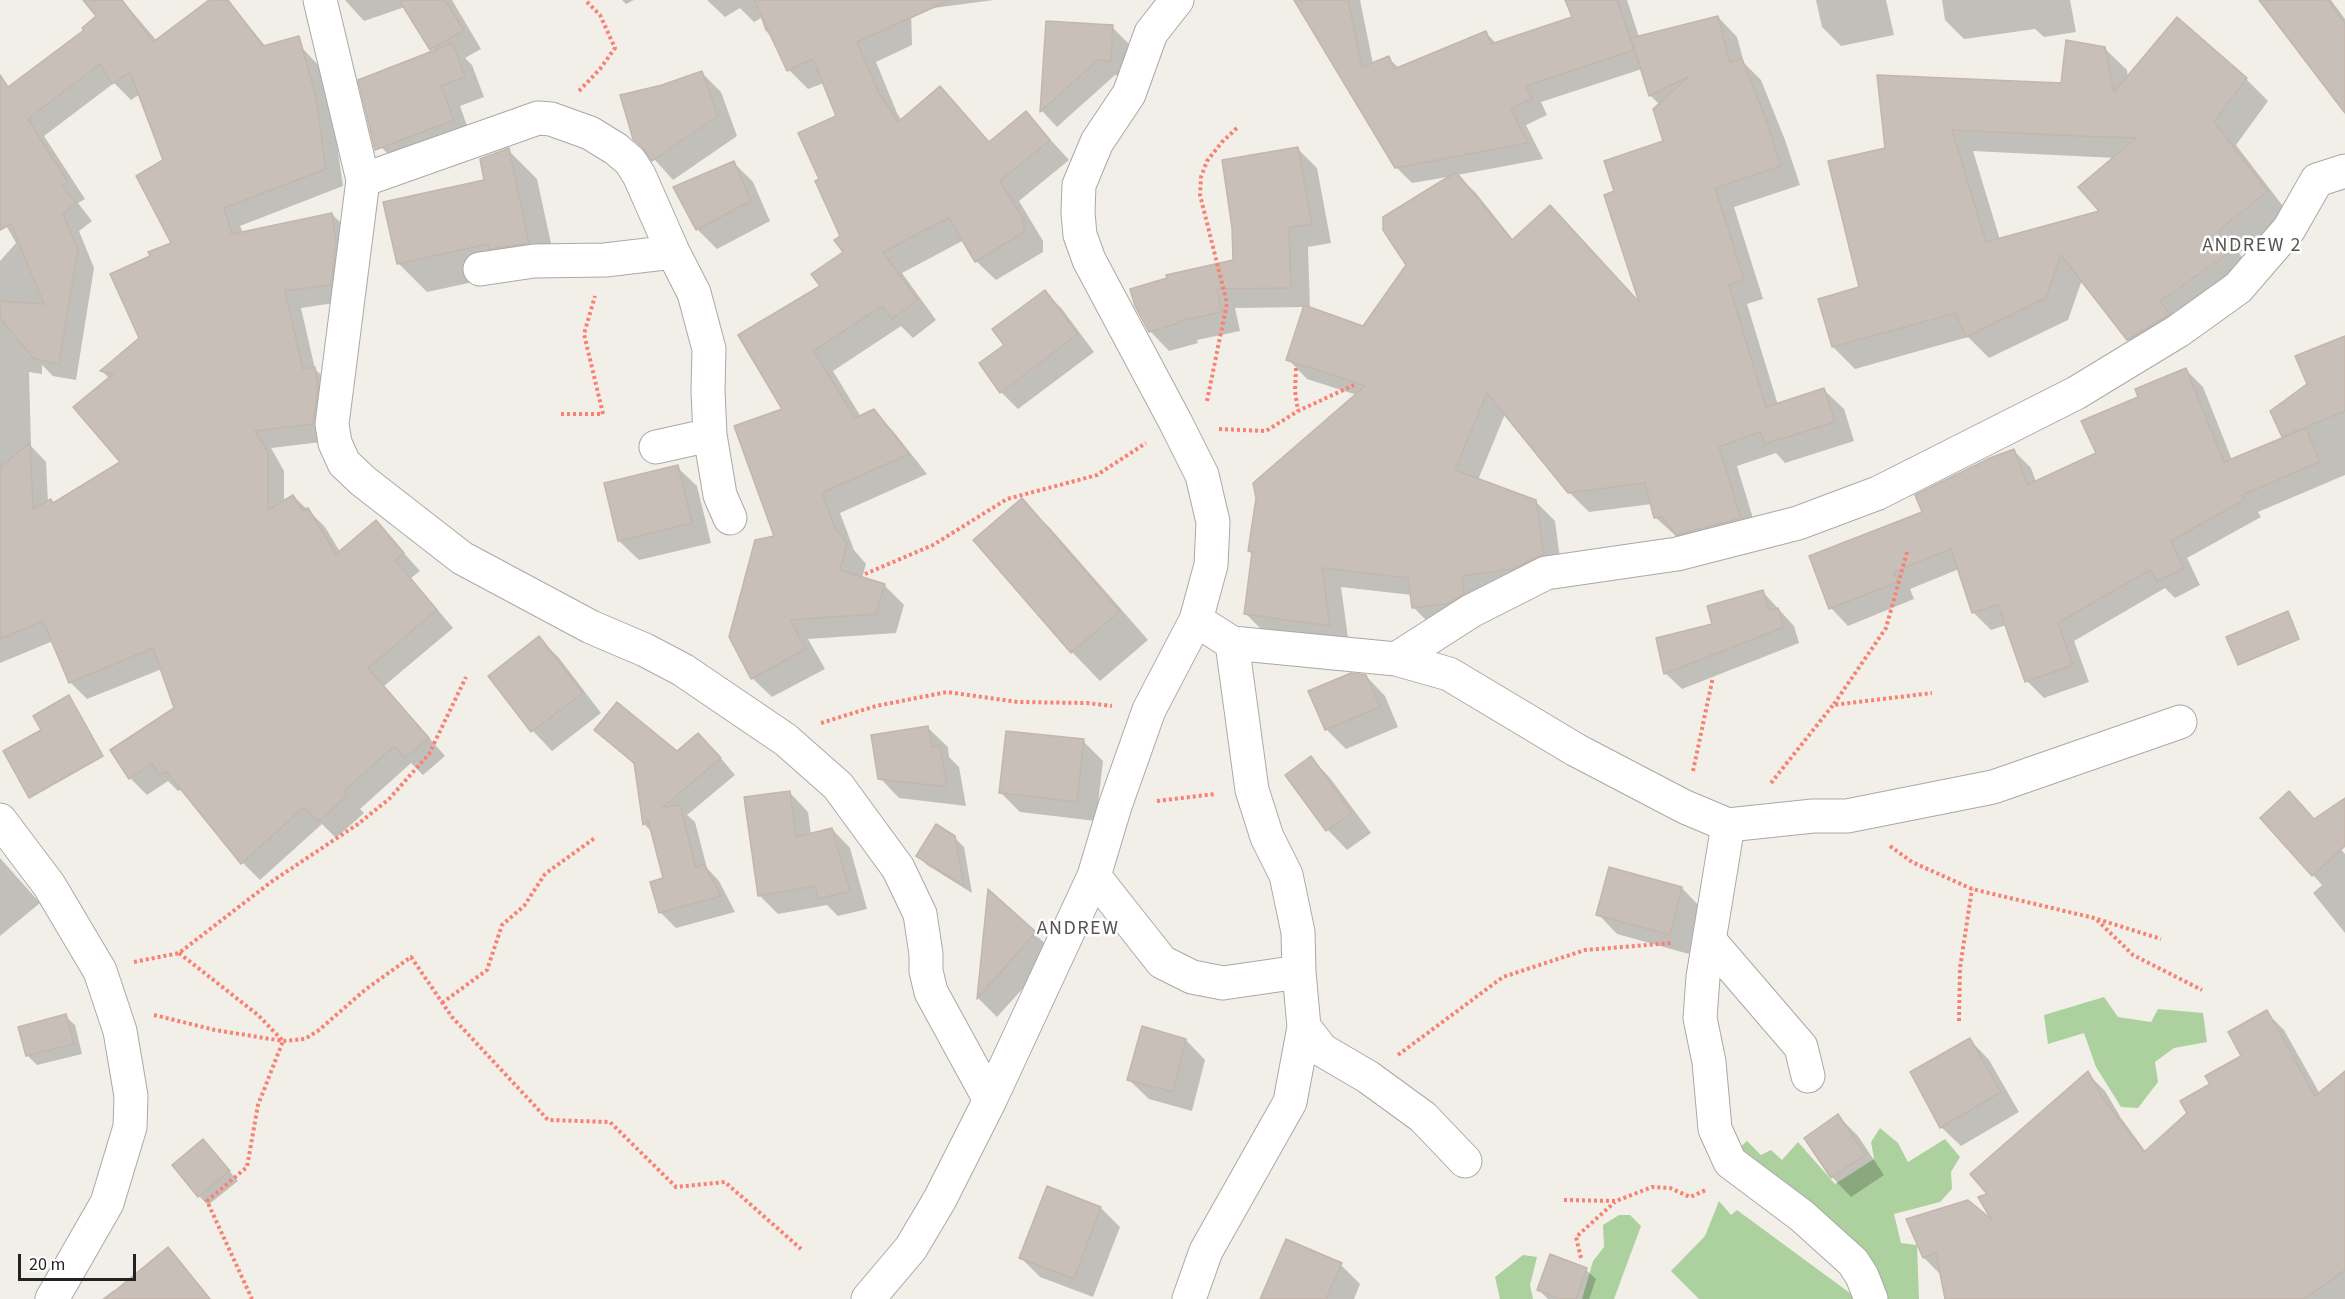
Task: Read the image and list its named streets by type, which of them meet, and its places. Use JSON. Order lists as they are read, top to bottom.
{
  "districts": ["ANDREW 2", "ANDREW"],
  "scale_bar": "20 m"
}
